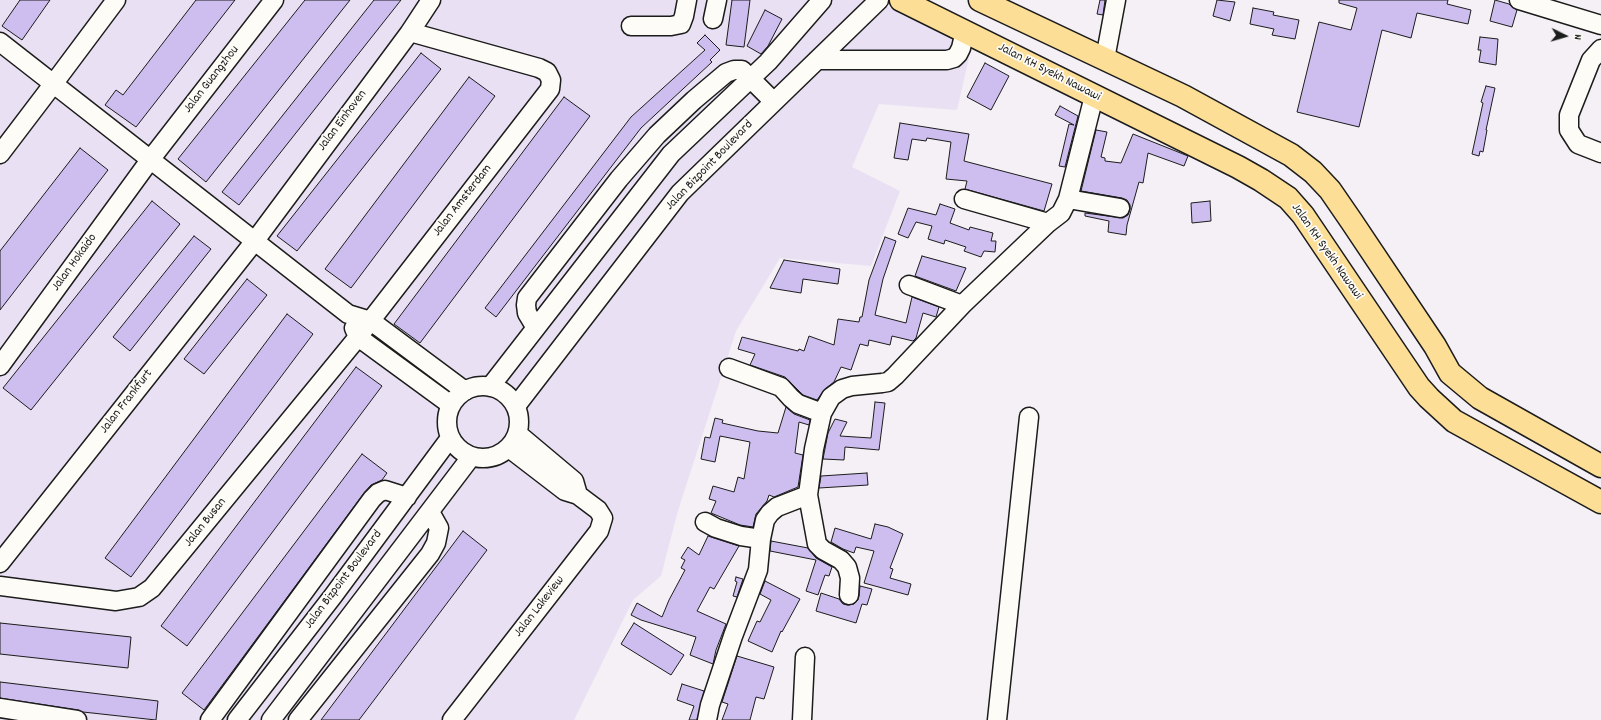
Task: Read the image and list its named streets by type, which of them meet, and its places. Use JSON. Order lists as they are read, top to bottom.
{
  "streets": {
    "main road": ["Jalan KH Syekh Nawawi"],
    "street": [
      "Jalan Guangzhou",
      "Jalan Einhoven",
      "Jalan Bizpoint Boulevard",
      "Jalan Amsterdam",
      "Jalan Hokaido",
      "Jalan Frankfurt",
      "Jalan Busan",
      "Jalan Lakeview"
    ]
  },
  "crossings": [
    ["Jalan Guangzhou", "Jalan Hokaido"],
    ["Jalan Einhoven", "Jalan Amsterdam"],
    ["Jalan Einhoven", "Jalan Frankfurt"],
    ["Jalan Bizpoint Boulevard", "Jalan Lakeview"],
    ["Jalan Amsterdam", "Jalan Busan"]
  ],
  "north": "right"
}
